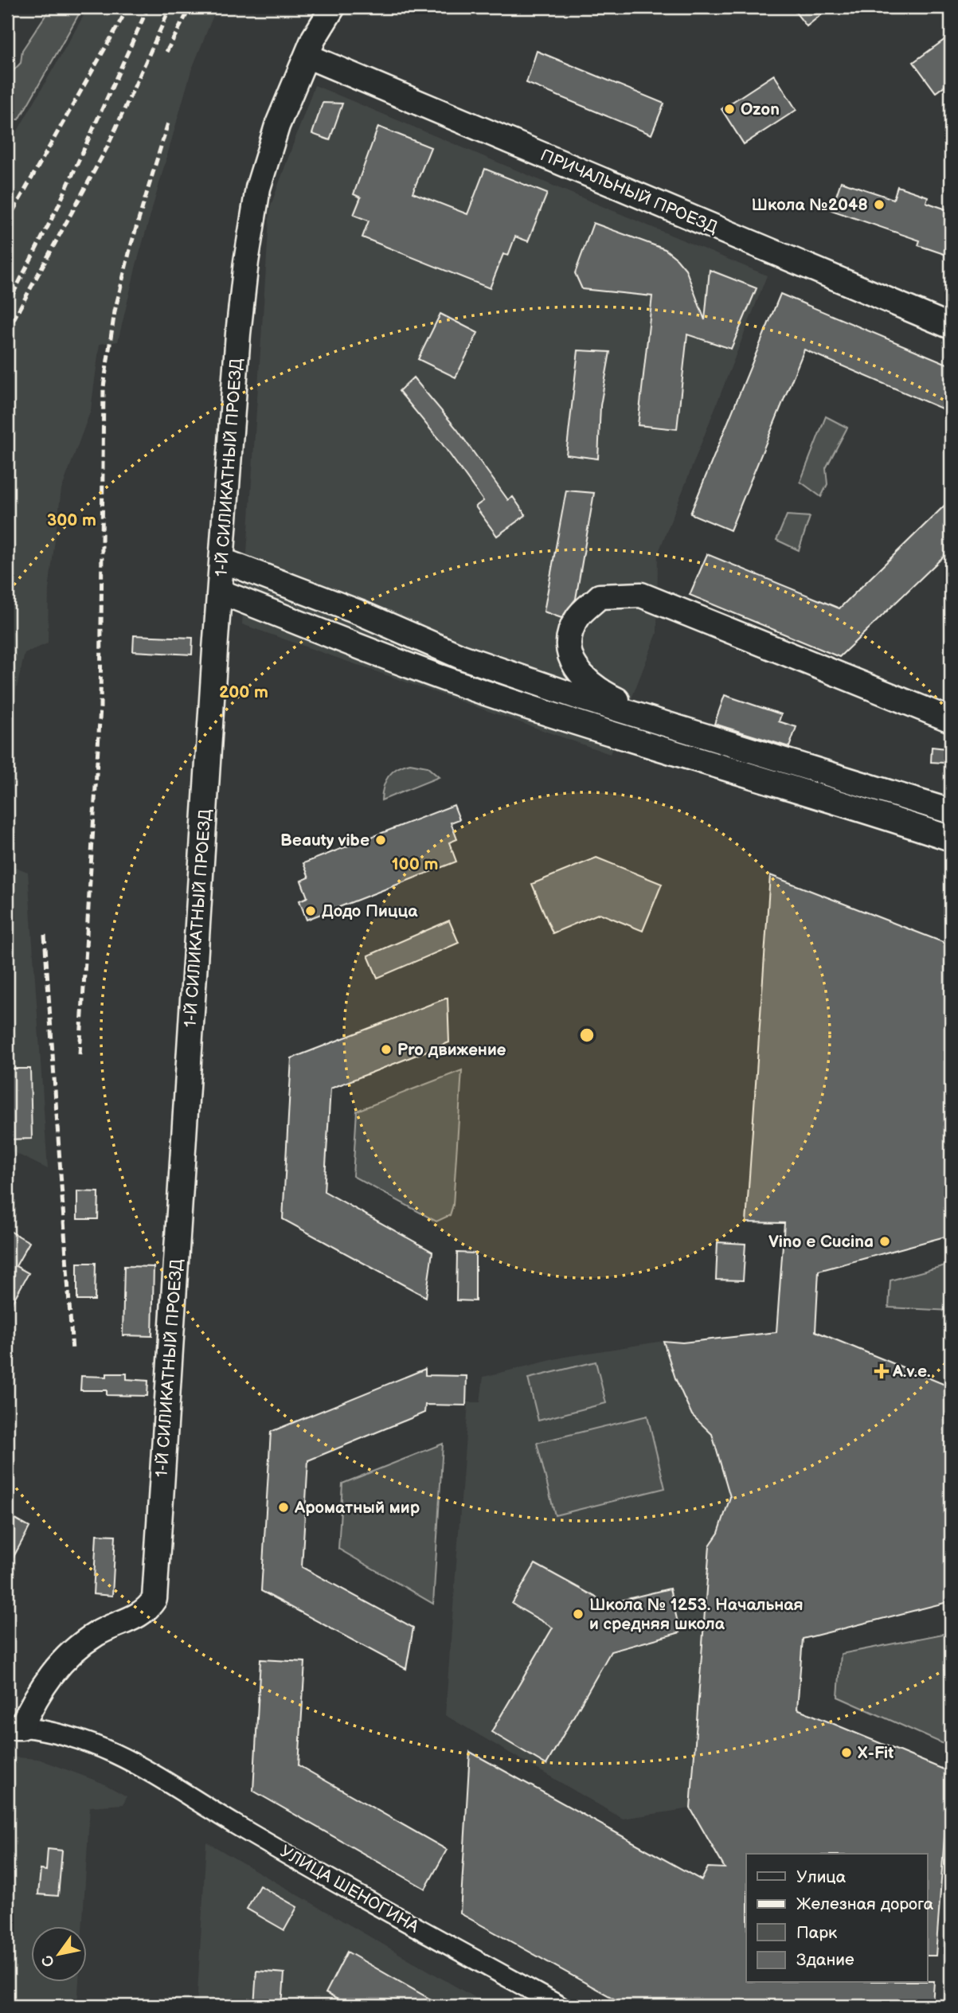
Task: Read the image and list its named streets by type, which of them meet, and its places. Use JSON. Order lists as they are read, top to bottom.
{
  "streets": {
    "street": ["ПРИЧАЛЬНЫЙ ПРОЕЗД", "1-Й СИЛИКАТНЫЙ ПРОЕЗД", "УЛИЦА ШЕНОГИНА"]
  },
  "crossings": [
    ["ПРИЧАЛЬНЫЙ ПРОЕЗД", "1-Й СИЛИКАТНЫЙ ПРОЕЗД"],
    ["1-Й СИЛИКАТНЫЙ ПРОЕЗД", "УЛИЦА ШЕНОГИНА"]
  ],
  "places": {
    "other": [
      "Ozon",
      "Школа №2048",
      "Beauty vibe",
      "Додо Пицца",
      "Pro движение",
      "Vino e Cucina",
      "Ароматный мир",
      "Школа № 1253. Начальная и средняя школа",
      "X-Fit"
    ],
    "health": ["A.v.e."]
  },
  "legend": [
    "Улица",
    "Железная дорога",
    "Парк",
    "Здание"
  ],
  "north": "bottom left",
  "rings": ["300 m", "200 m", "100 m"]
}
